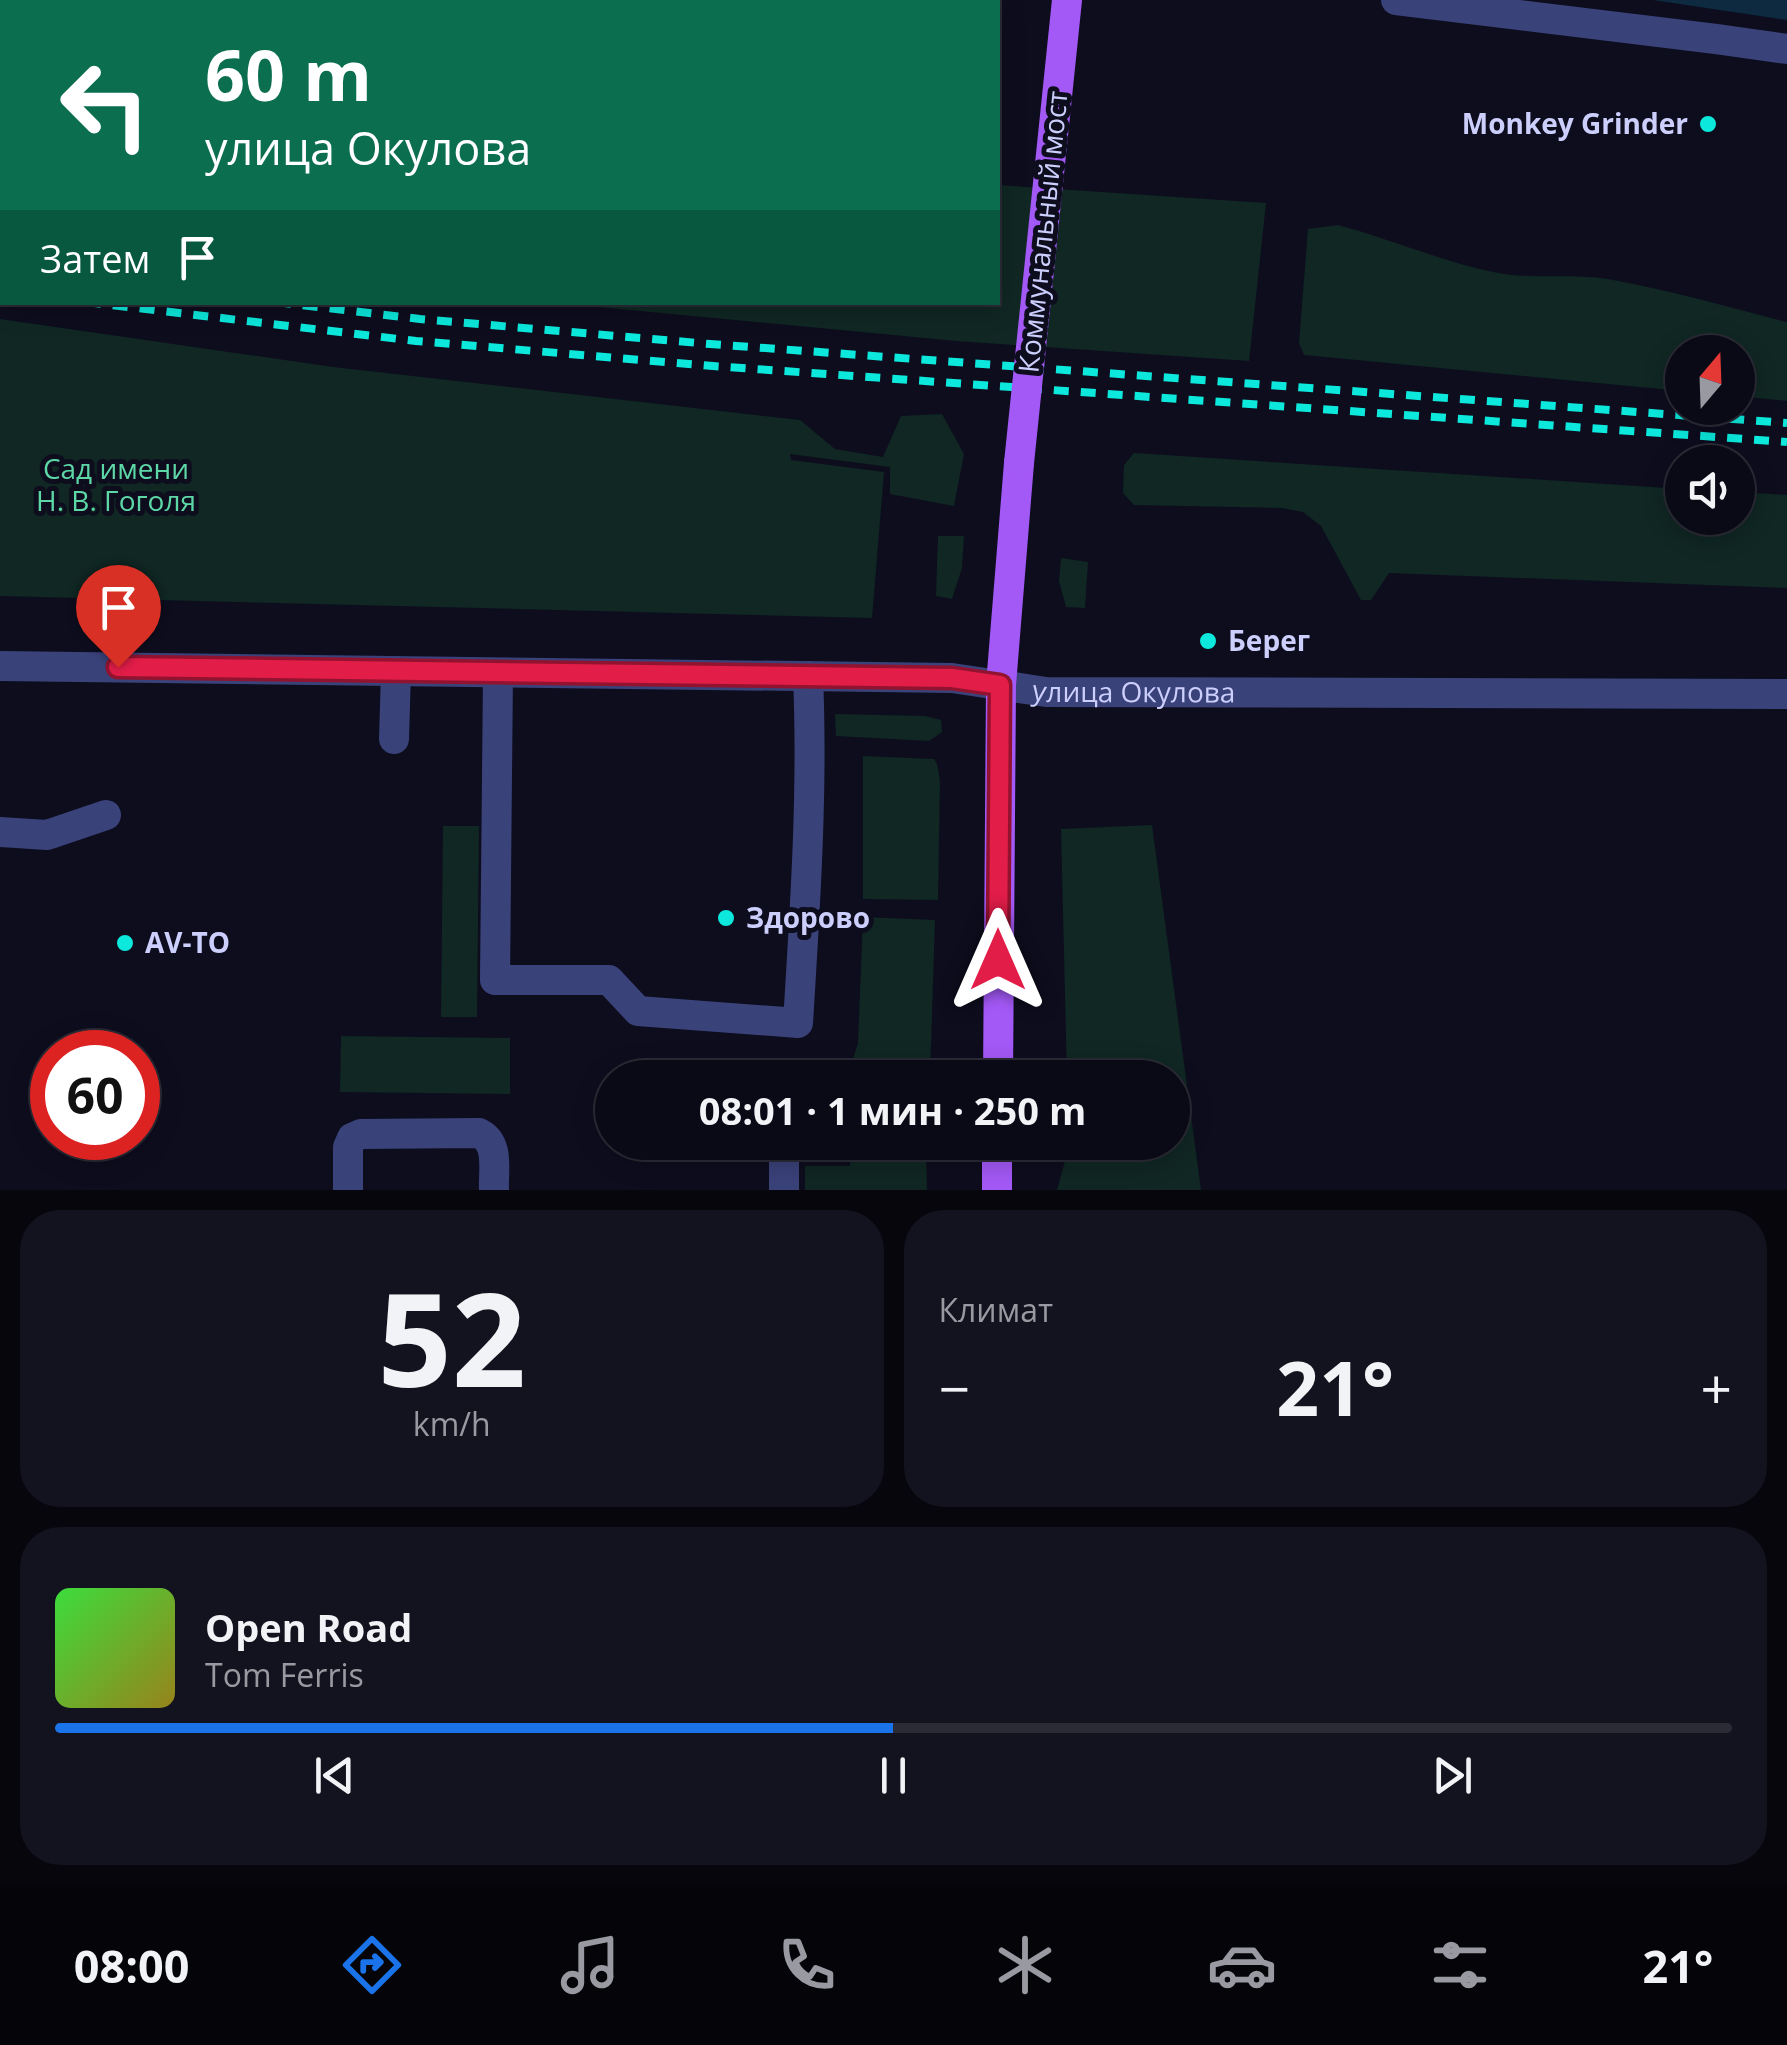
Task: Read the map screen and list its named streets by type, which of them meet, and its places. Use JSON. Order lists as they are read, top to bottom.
{
  "streets": {
    "main road": ["Коммунальный мост"],
    "street": ["улица Окулова"]
  },
  "crossings": [
    ["Коммунальный мост", "улица Окулова"]
  ],
  "parks": ["Сад имени Н. В. Гоголя"],
  "places": [
    "Monkey Grinder",
    "Берег",
    "Здорово",
    "AV-TO"
  ],
  "north": "top",
  "page": {
    "turn": ["60 m", "улица Окулова"],
    "then": "Затем",
    "limit": "60",
    "trip": "08:01 · 1 мин · 250 m",
    "tile": [
      ["52", "km/h"],
      "Климат"
    ],
    "heat": ["−", "21°", "+"],
    "song": ["Open Road", "Tom Ferris"],
    "tabs": ["08:00", "21°"]
  }
}
